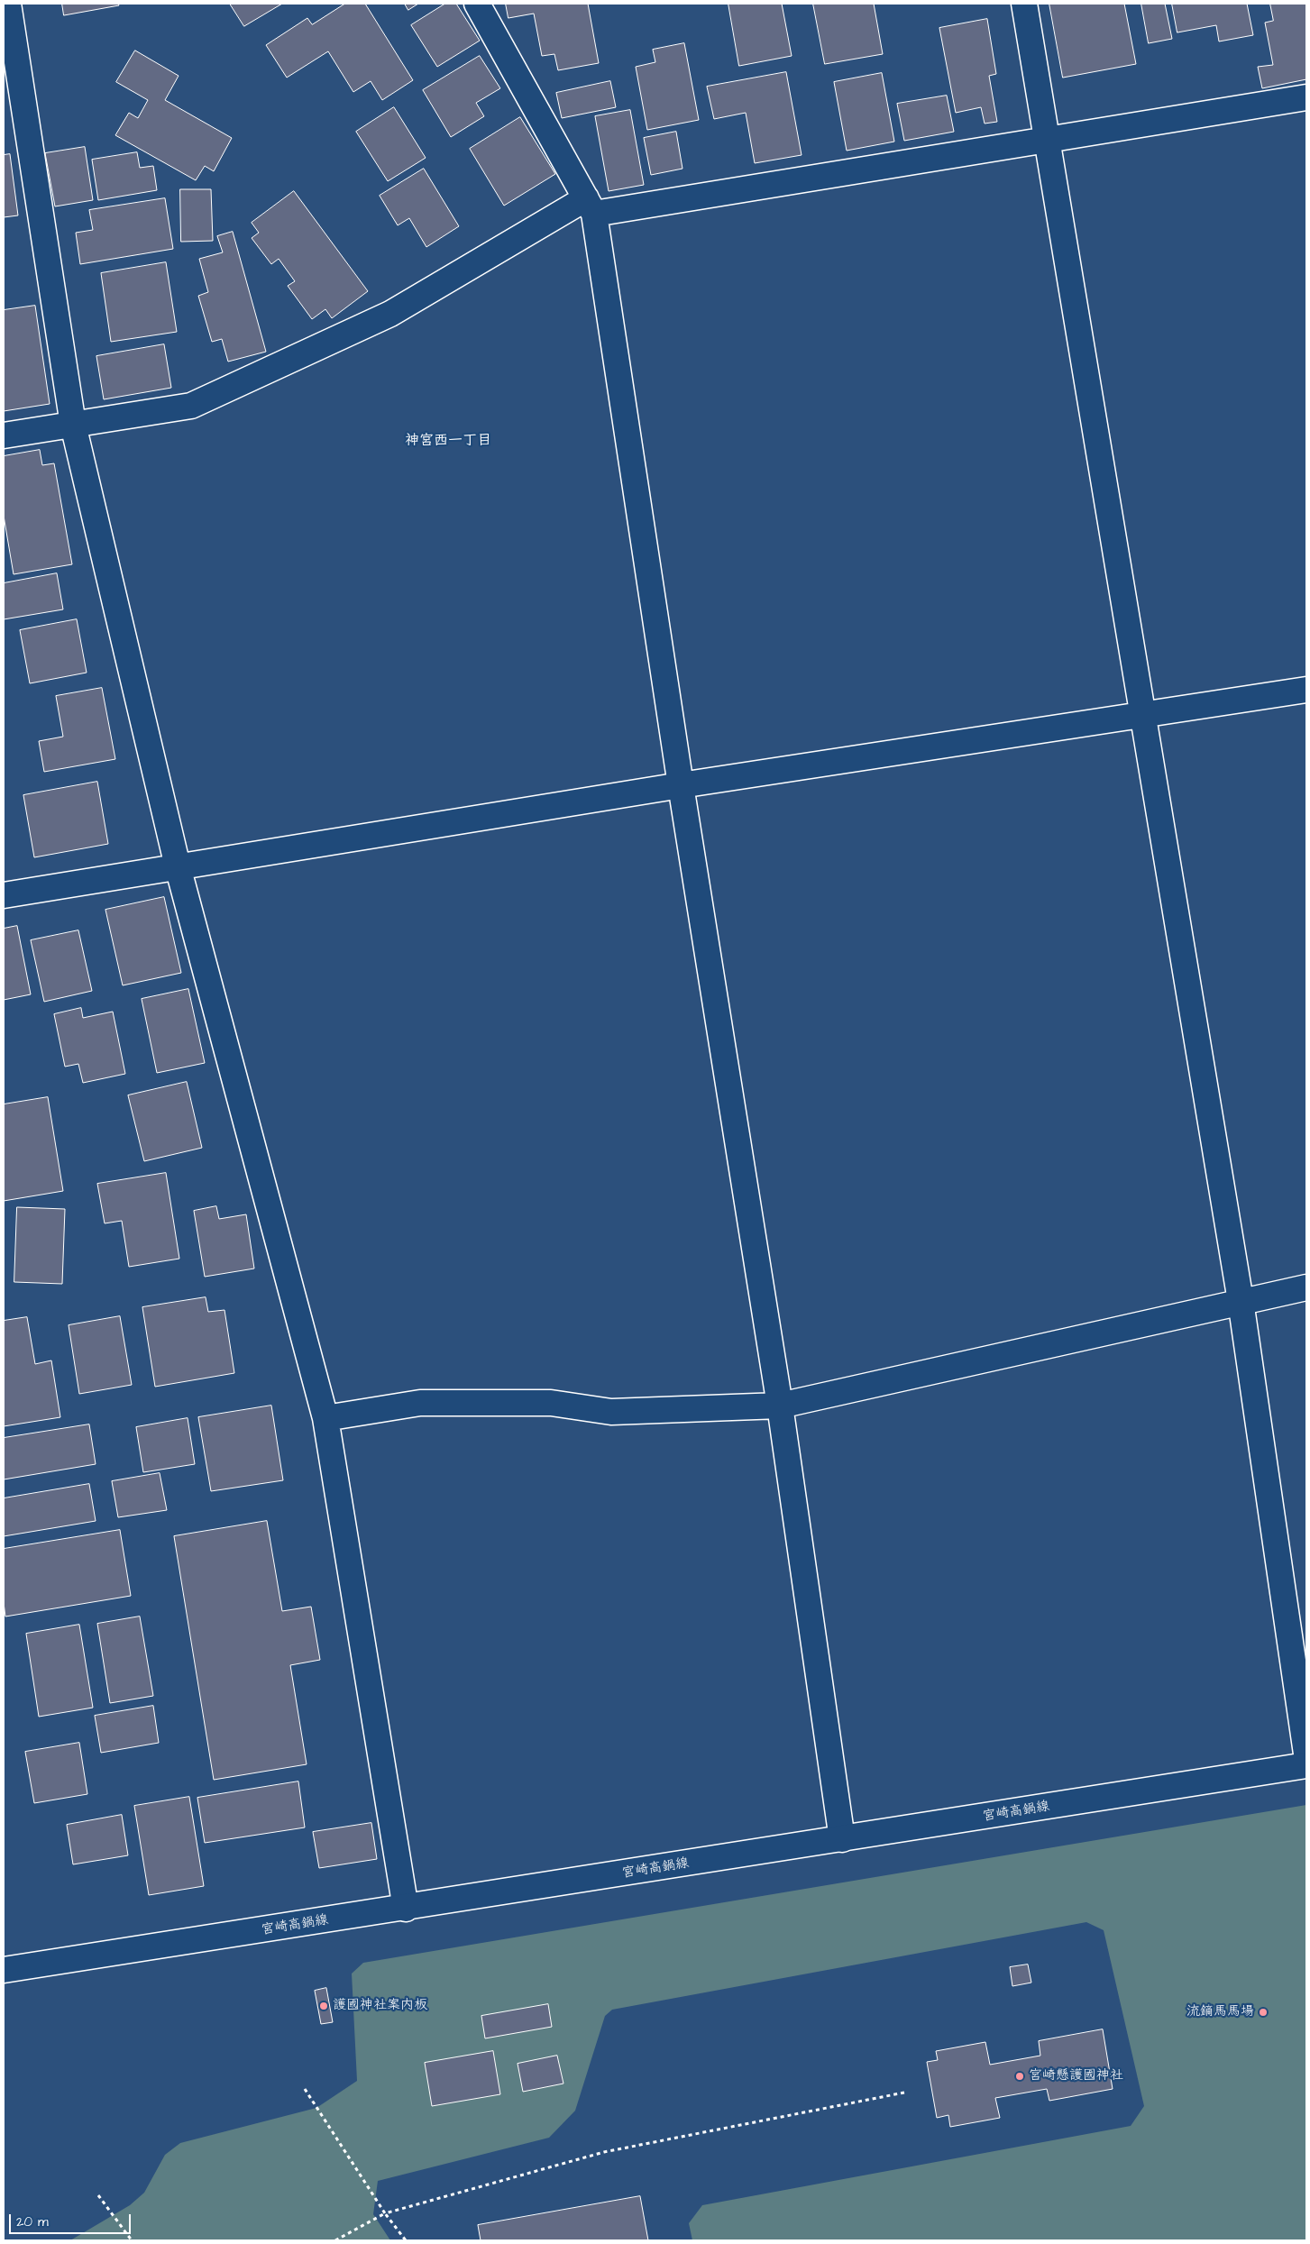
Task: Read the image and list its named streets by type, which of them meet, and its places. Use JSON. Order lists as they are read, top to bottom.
{
  "streets": {
    "street": ["宮崎高鍋線"]
  },
  "districts": ["神宮西一丁目"],
  "places": ["護國神社案内板", "流鏑馬馬場", "宮崎懸護國神社"],
  "scale_bar": "20 m"
}
